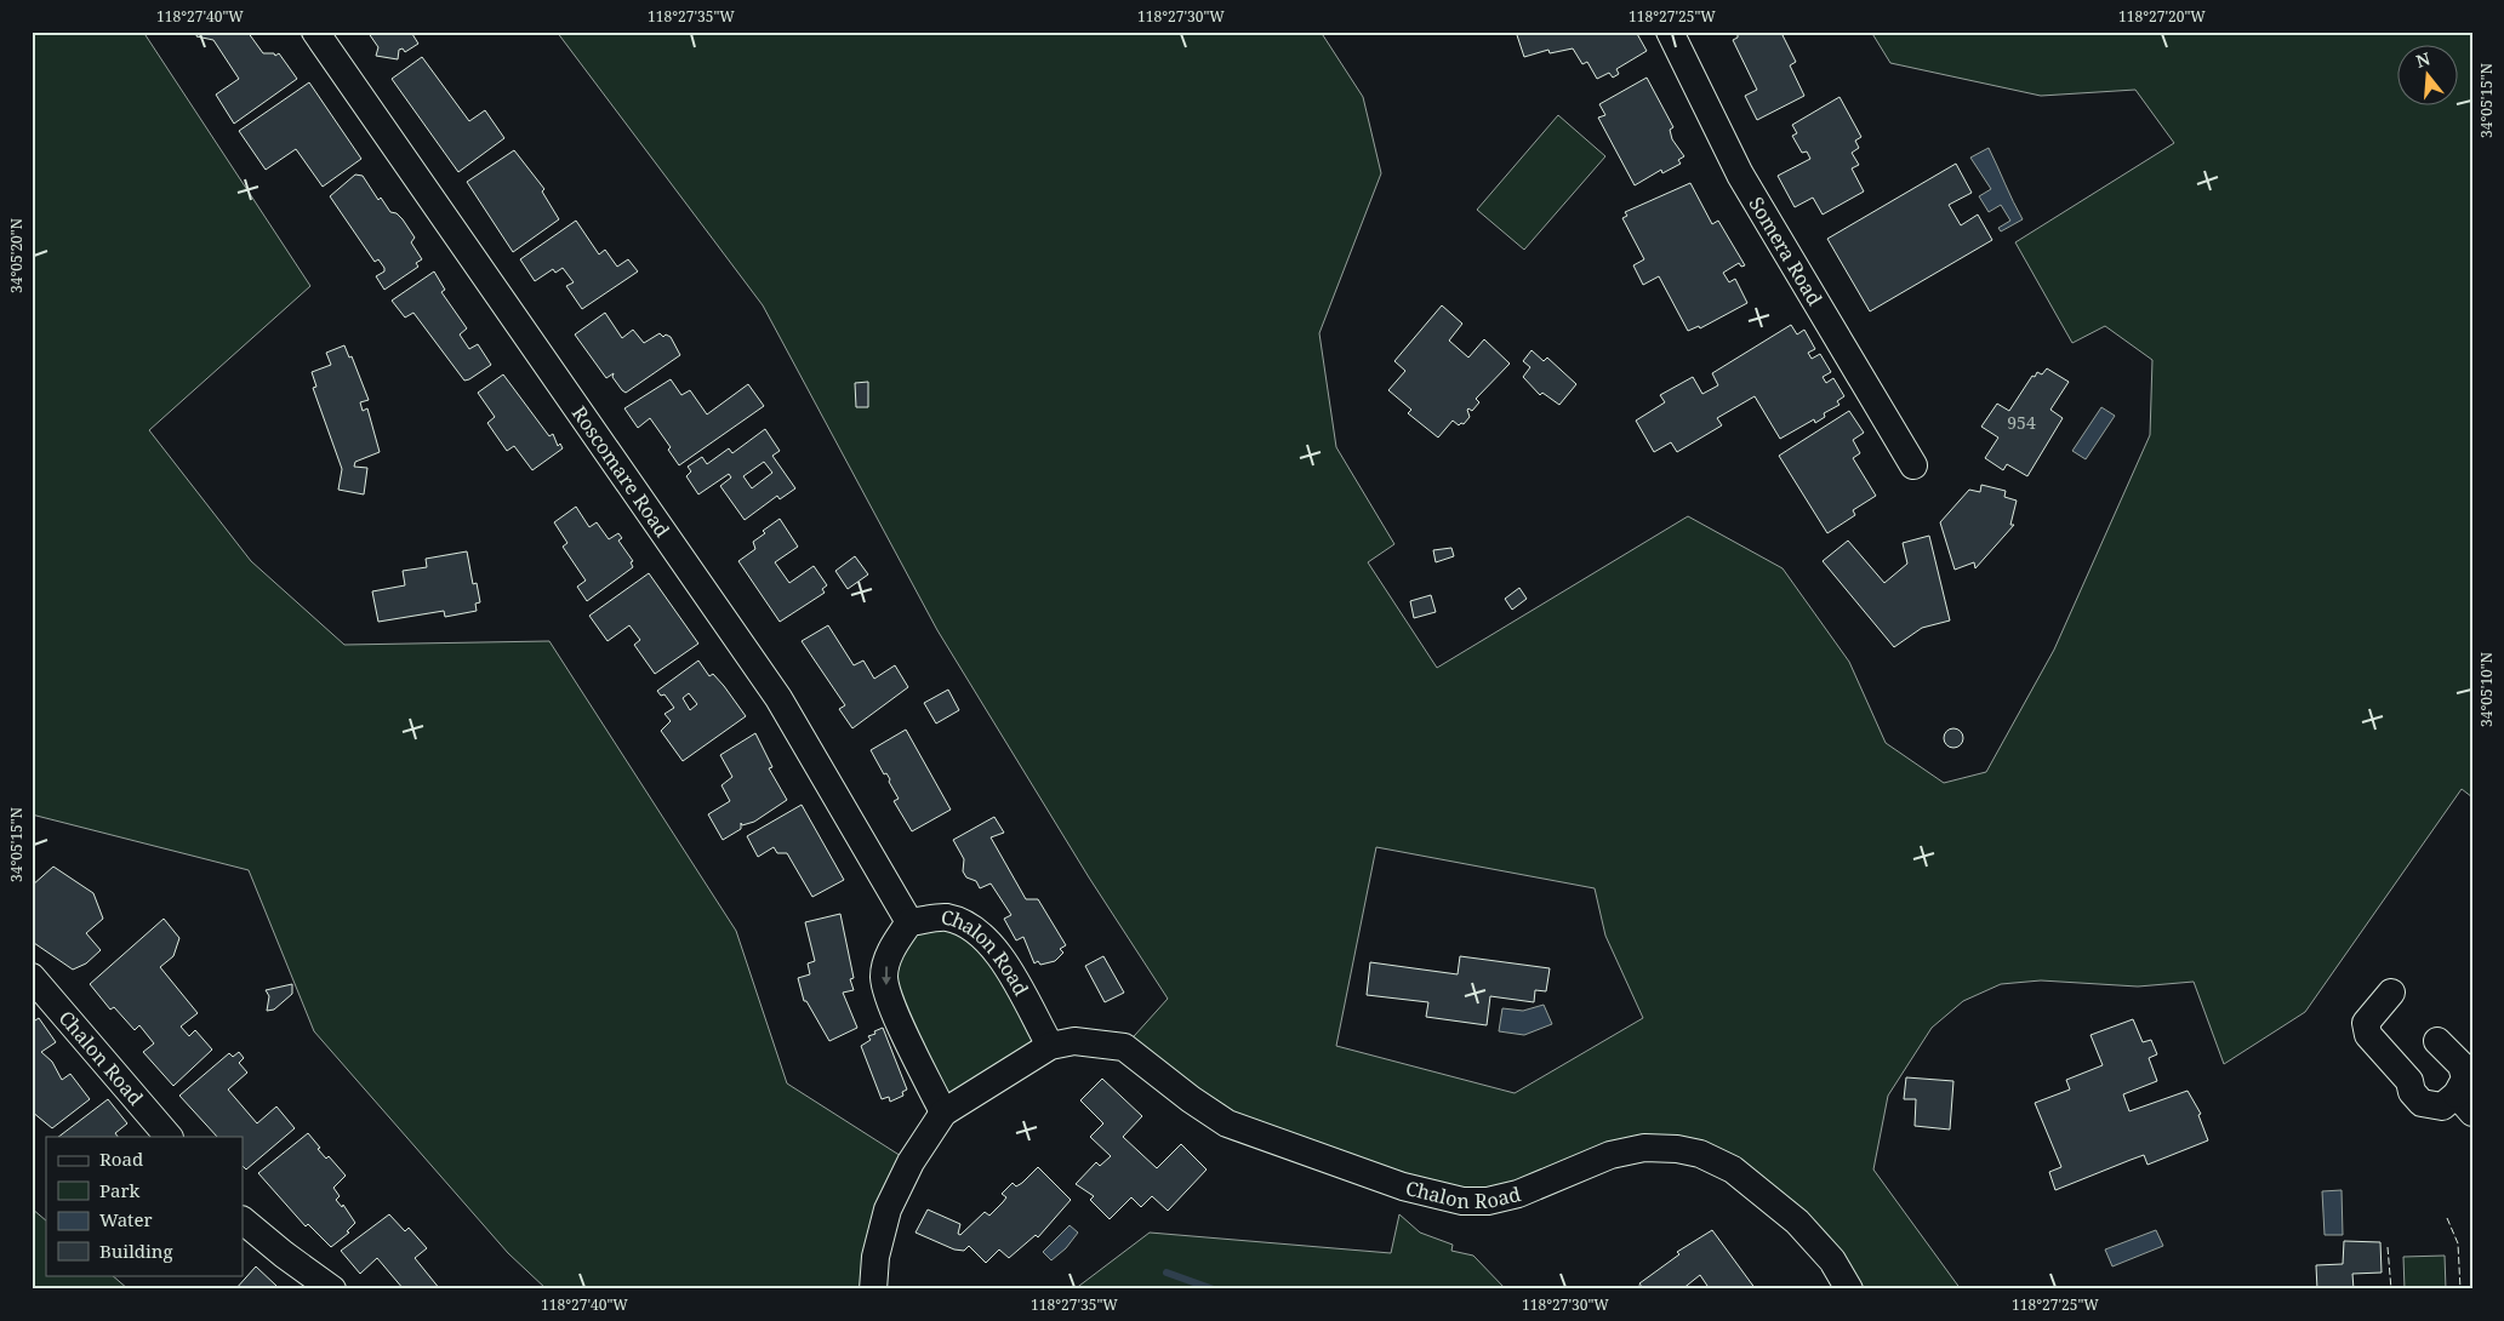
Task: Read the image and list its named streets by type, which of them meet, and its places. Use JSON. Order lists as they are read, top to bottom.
{
  "streets": {
    "street": ["Somera Road", "Roscomare Road", "Chalon Road"]
  },
  "crossings": [
    ["Roscomare Road", "Chalon Road"]
  ],
  "house_numbers": ["954"],
  "legend": [
    "Road",
    "Park",
    "Water",
    "Building"
  ],
  "north": "top",
  "coordinates": [
    "118°27'40\"W",
    "118°27'35\"W",
    "118°27'30\"W",
    "118°27'25\"W",
    "118°27'20\"W",
    "34°05'15\"N",
    "34°05'20\"N",
    "34°05'10\"N"
  ]
}
